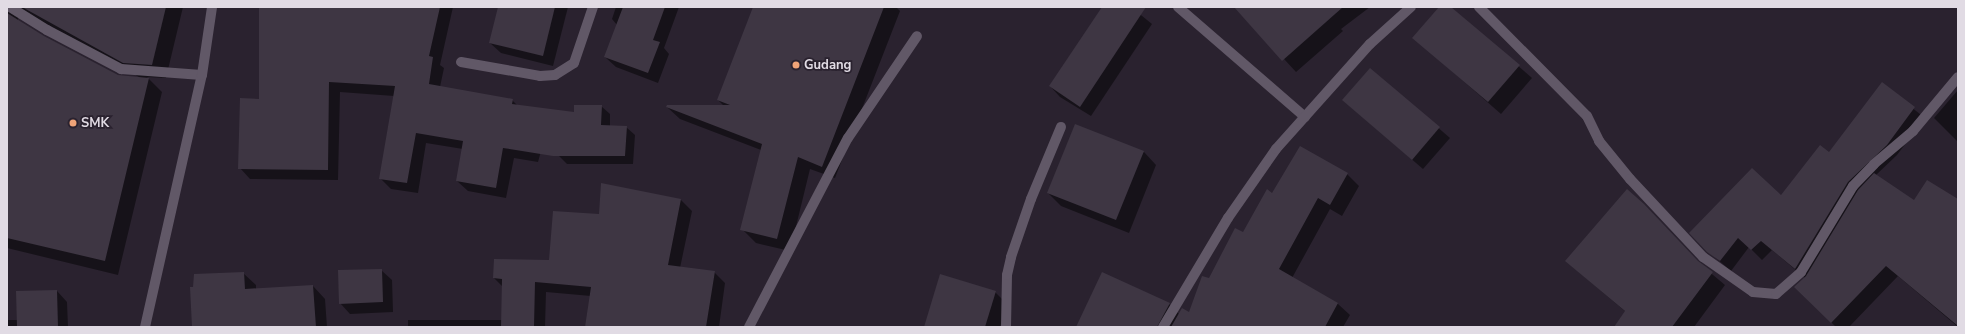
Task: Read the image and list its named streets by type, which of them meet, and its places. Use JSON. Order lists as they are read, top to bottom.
{
  "places": ["Gudang", "SMK"]
}
